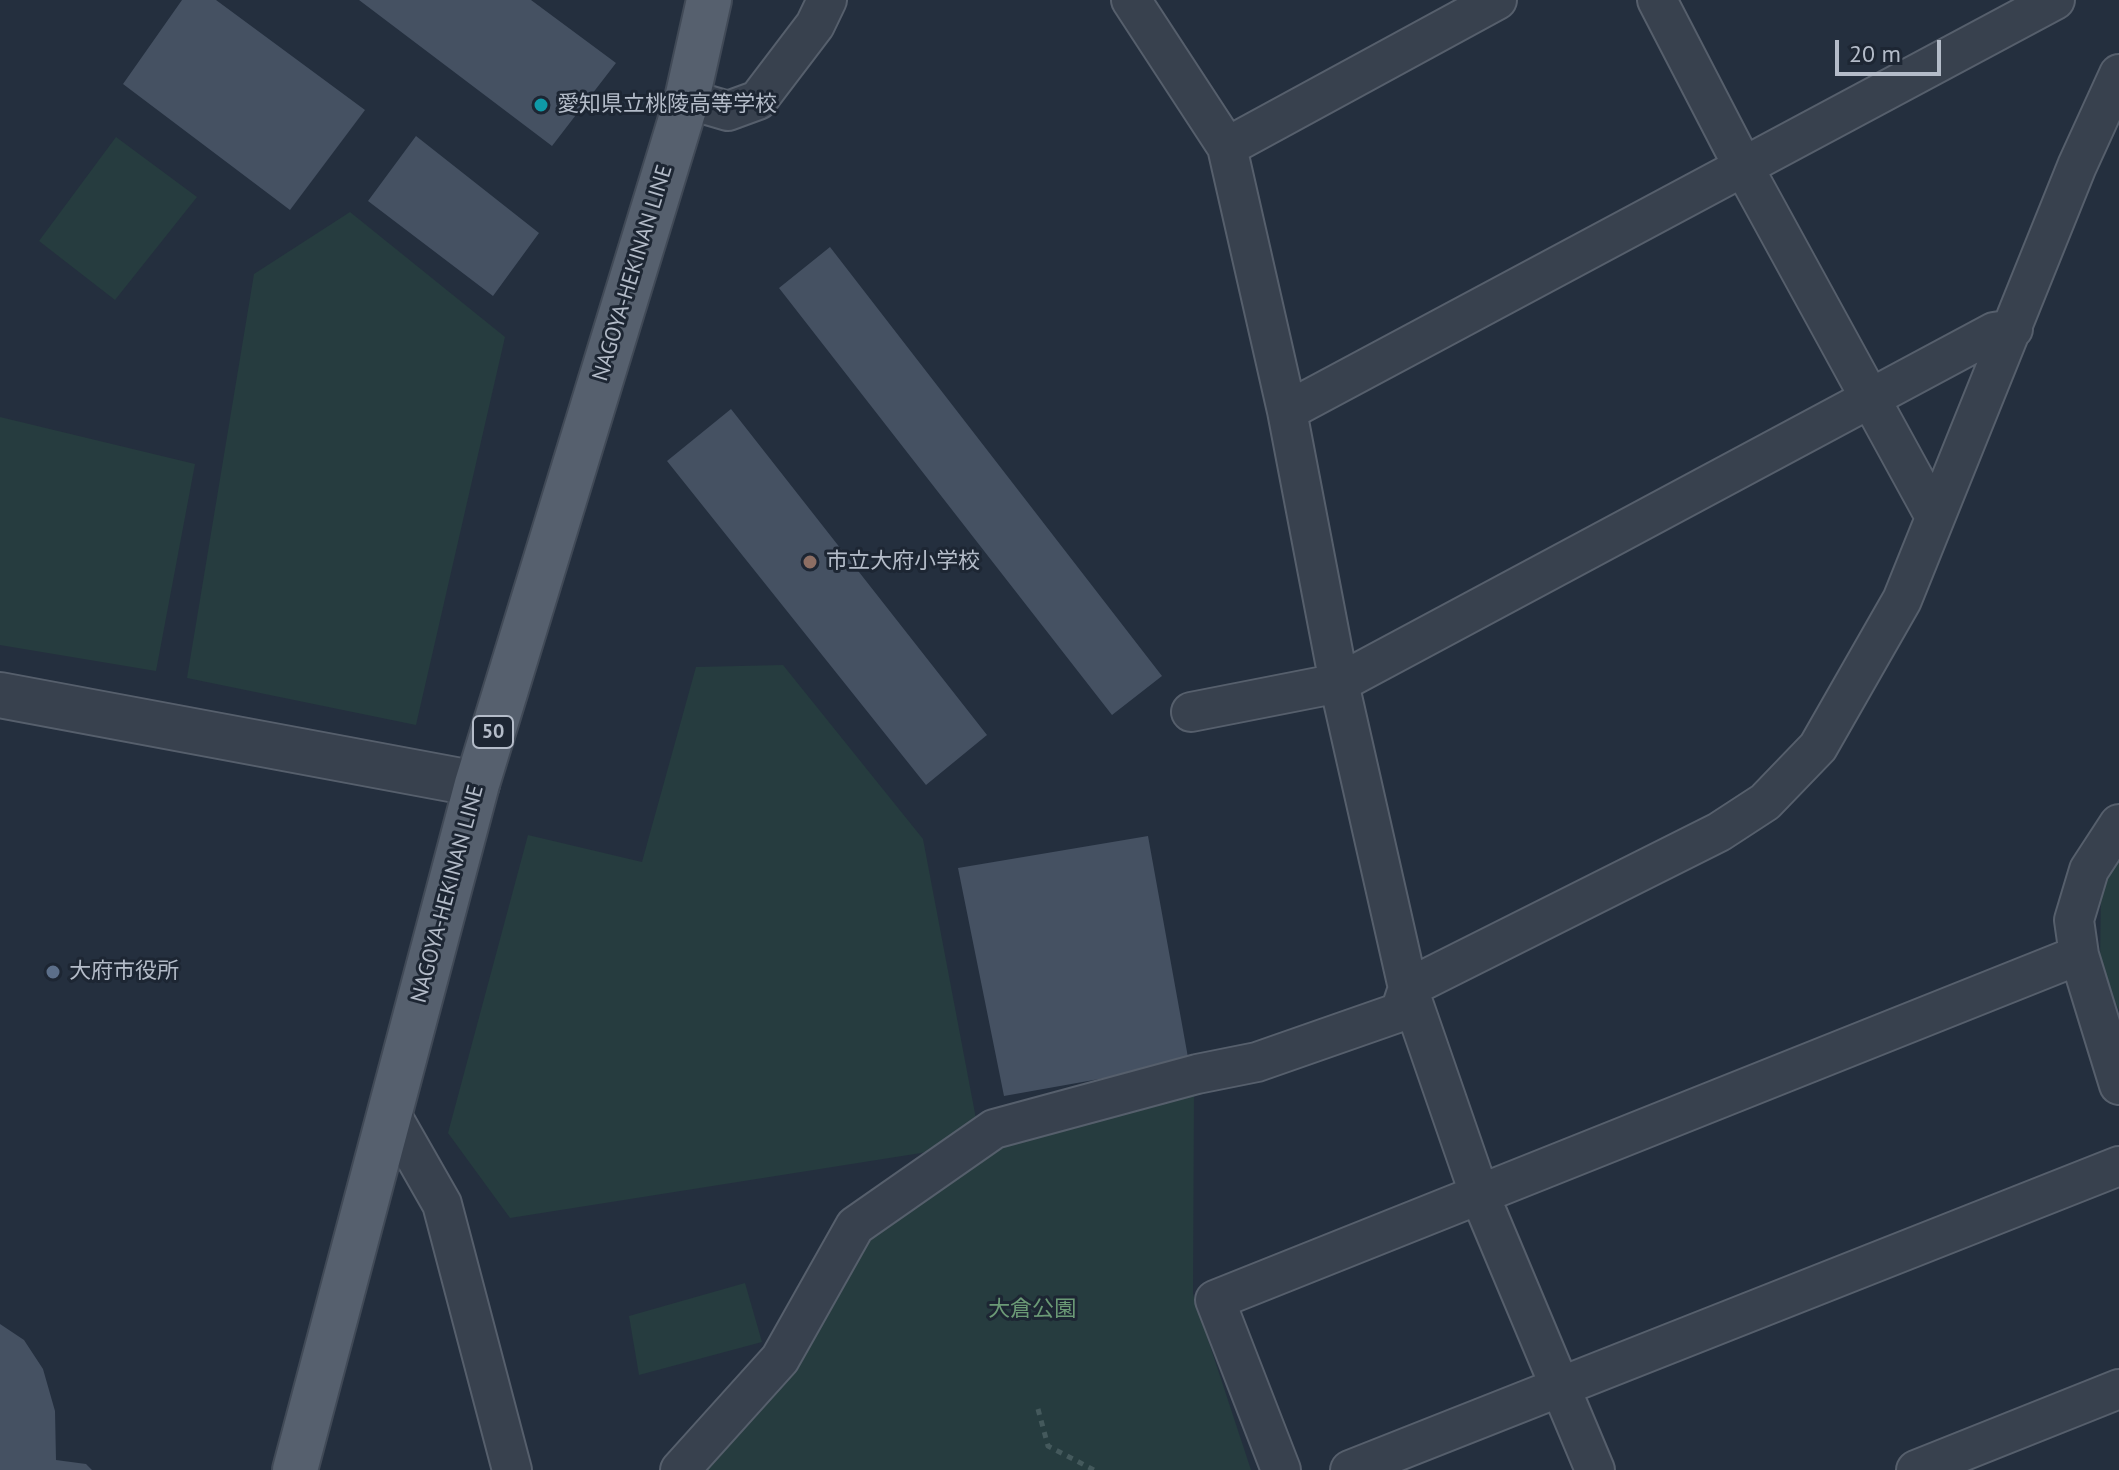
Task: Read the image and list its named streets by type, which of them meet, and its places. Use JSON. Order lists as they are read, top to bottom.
{
  "streets": {
    "main road": ["NAGOYA-HEKINAN LINE", "50"]
  },
  "parks": ["大倉公園"],
  "places": ["愛知県立桃陵高等学校", "市立大府小学校", "大府市役所"],
  "scale_bar": "20 m"
}
